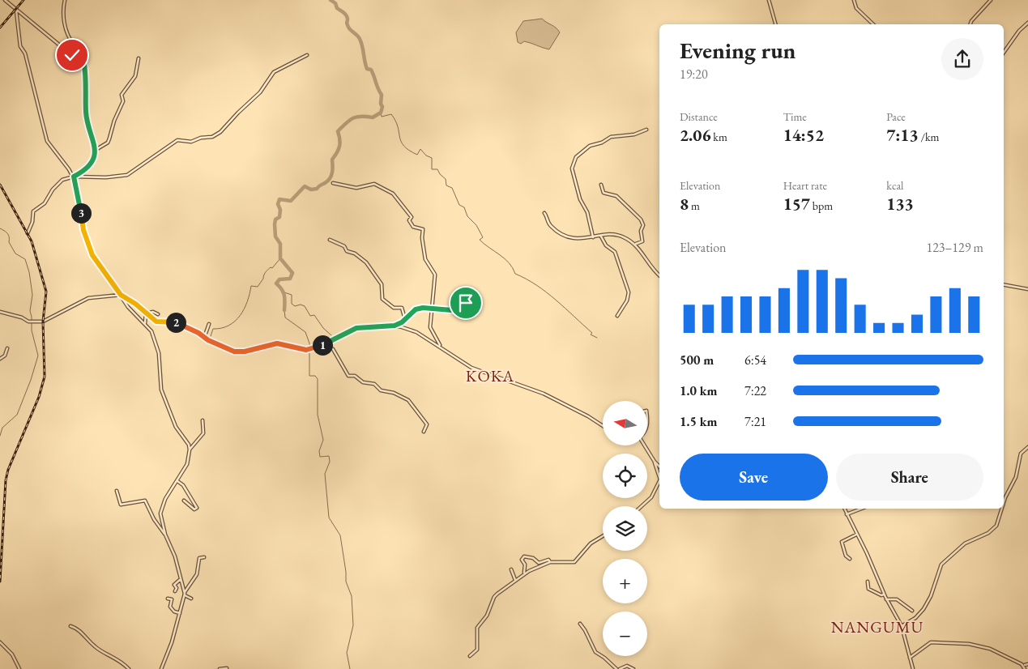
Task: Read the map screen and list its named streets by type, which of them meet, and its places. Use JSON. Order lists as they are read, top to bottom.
{
  "districts": ["KOKA", "NANGUMU"],
  "north": "left",
  "page": {
    "heading": ["Evening run", "19:20"],
    "stats": [
      ["Distance", "2.06 km"],
      ["Time", "14:52"],
      ["Pace", "7:13 /km"],
      ["Elevation", "8 m"],
      ["Heart rate", "157 bpm"],
      ["kcal", "133"]
    ],
    "pins": ["3", "2", "1"],
    "chart": ["Elevation", "123–129 m"],
    "list": [
      {
        "name": "500 m",
        "note": "6:54"
      },
      {
        "name": "1.0 km",
        "note": "7:22"
      },
      {
        "name": "1.5 km",
        "note": "7:21"
      }
    ],
    "map_buttons": ["+", "−"],
    "buttons": ["Save", "Share"]
  }
}
